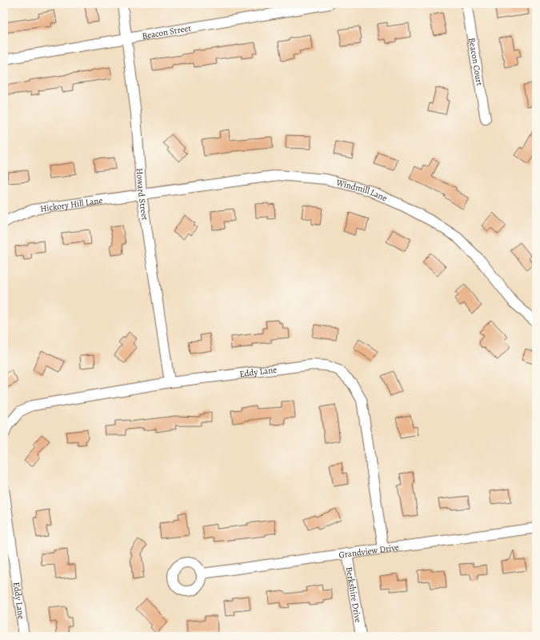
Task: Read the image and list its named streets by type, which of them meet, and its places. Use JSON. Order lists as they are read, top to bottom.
{
  "streets": {
    "street": [
      "Beacon Street",
      "Beacon Court",
      "Windmill Lane",
      "Howard Street",
      "Hickory Hill Lane",
      "Eddy Lane",
      "Grandview Drive",
      "Berkshire Drive"
    ]
  },
  "crossings": [
    ["Beacon Street", "Howard Street"],
    ["Windmill Lane", "Howard Street"],
    ["Windmill Lane", "Hickory Hill Lane"],
    ["Howard Street", "Hickory Hill Lane"],
    ["Howard Street", "Eddy Lane"],
    ["Eddy Lane", "Grandview Drive"],
    ["Grandview Drive", "Berkshire Drive"]
  ]
}
